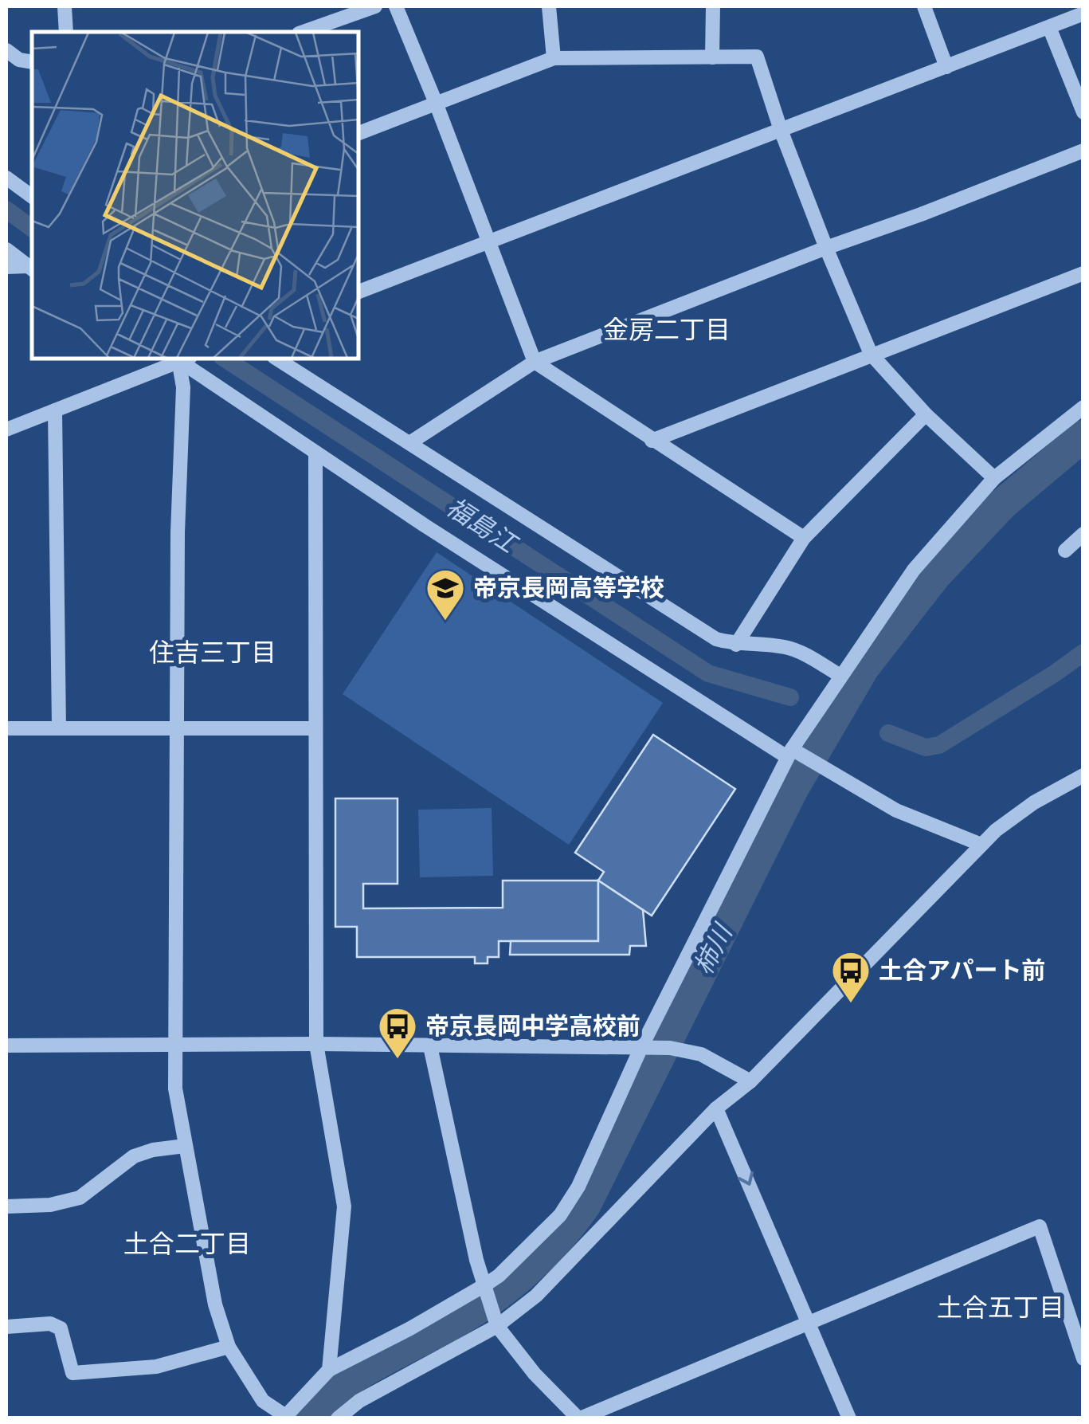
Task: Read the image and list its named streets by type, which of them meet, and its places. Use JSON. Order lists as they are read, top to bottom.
{
  "districts": [
    "金房二丁目",
    "住吉三丁目",
    "土合二丁目",
    "土合五丁目"
  ],
  "water": ["福島江", "柿川"],
  "places": {
    "school or university": ["帝京長岡高等学校"],
    "bus stop": ["土合アパート前", "帝京長岡中学高校前"]
  }
}
